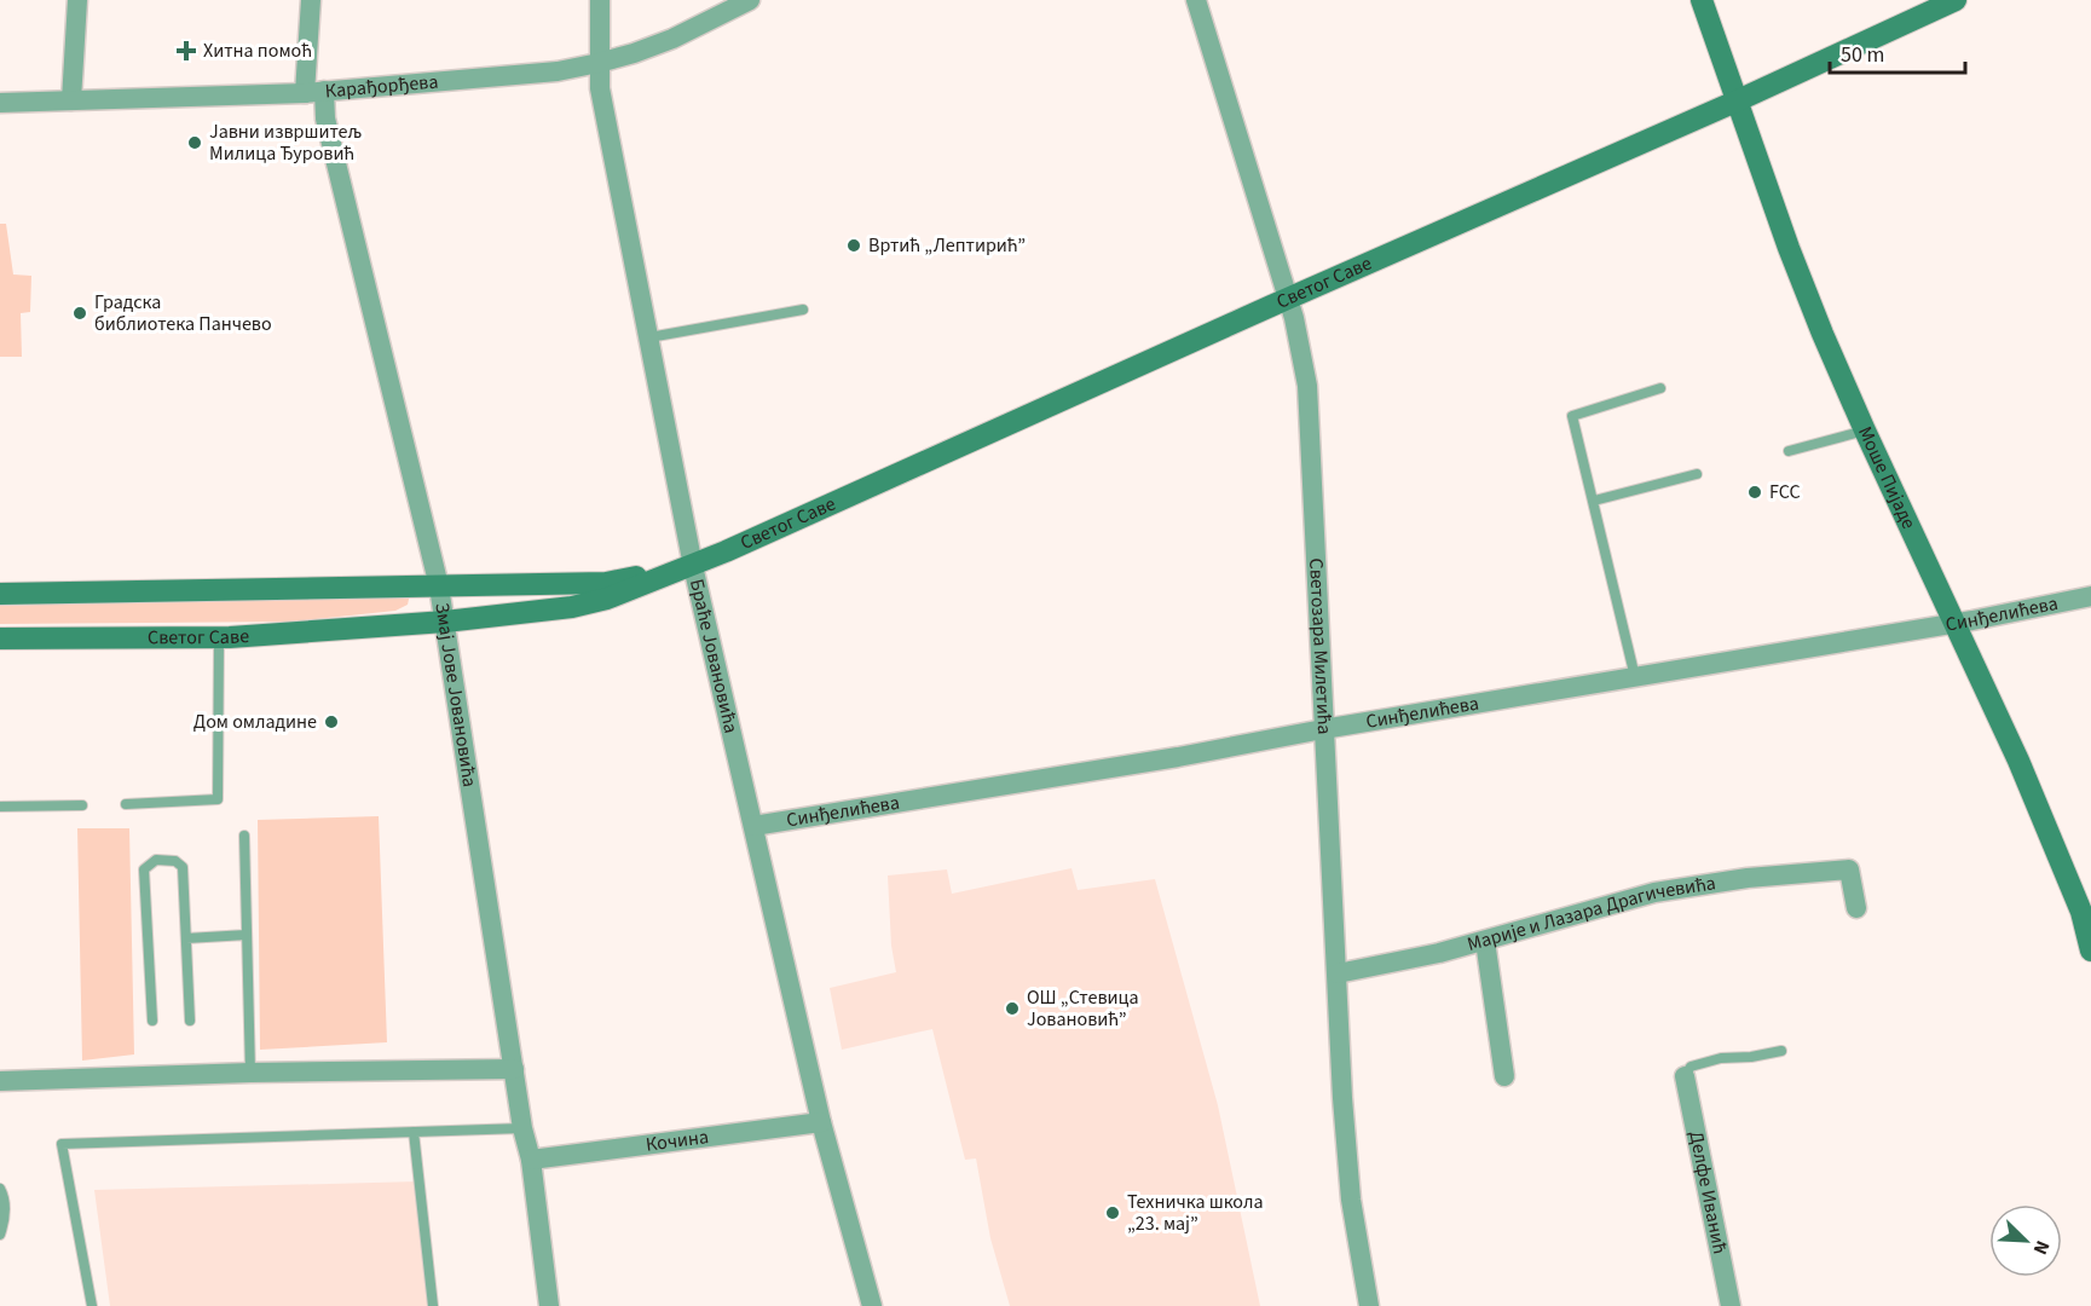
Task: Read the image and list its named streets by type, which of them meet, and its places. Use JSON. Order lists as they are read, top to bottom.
{
  "streets": {
    "street": [
      "Карађорђева",
      "Светог Саве",
      "Моше Пијаде",
      "Синђелићева",
      "Светозара Милетића",
      "Браће Јовановића",
      "Змај Јове Јовановића",
      "Марије и Лазара Драгичевића",
      "Кочина",
      "Делфе Иванић"
    ]
  },
  "crossings": [
    ["Карађорђева", "Браће Јовановића"],
    ["Карађорђева", "Змај Јове Јовановића"],
    ["Светог Саве", "Моше Пијаде"],
    ["Светог Саве", "Светозара Милетића"],
    ["Светог Саве", "Браће Јовановића"],
    ["Светог Саве", "Змај Јове Јовановића"],
    ["Моше Пијаде", "Синђелићева"],
    ["Синђелићева", "Светозара Милетића"],
    ["Синђелићева", "Браће Јовановића"],
    ["Светозара Милетића", "Марије и Лазара Драгичевића"],
    ["Браће Јовановића", "Кочина"],
    ["Змај Јове Јовановића", "Кочина"]
  ],
  "places": {
    "health": ["Хитна помоћ"],
    "other": [
      "Јавни извршитељ Милица Ђуровић",
      "Вртић „Лептирић”",
      "Градска библиотека Панчево",
      "FCC",
      "Дом омладине",
      "ОШ „Стевица Јовановић”",
      "Техничка школа „23. мај”"
    ]
  },
  "scale_bar": "50 m",
  "north": "bottom right"
}
